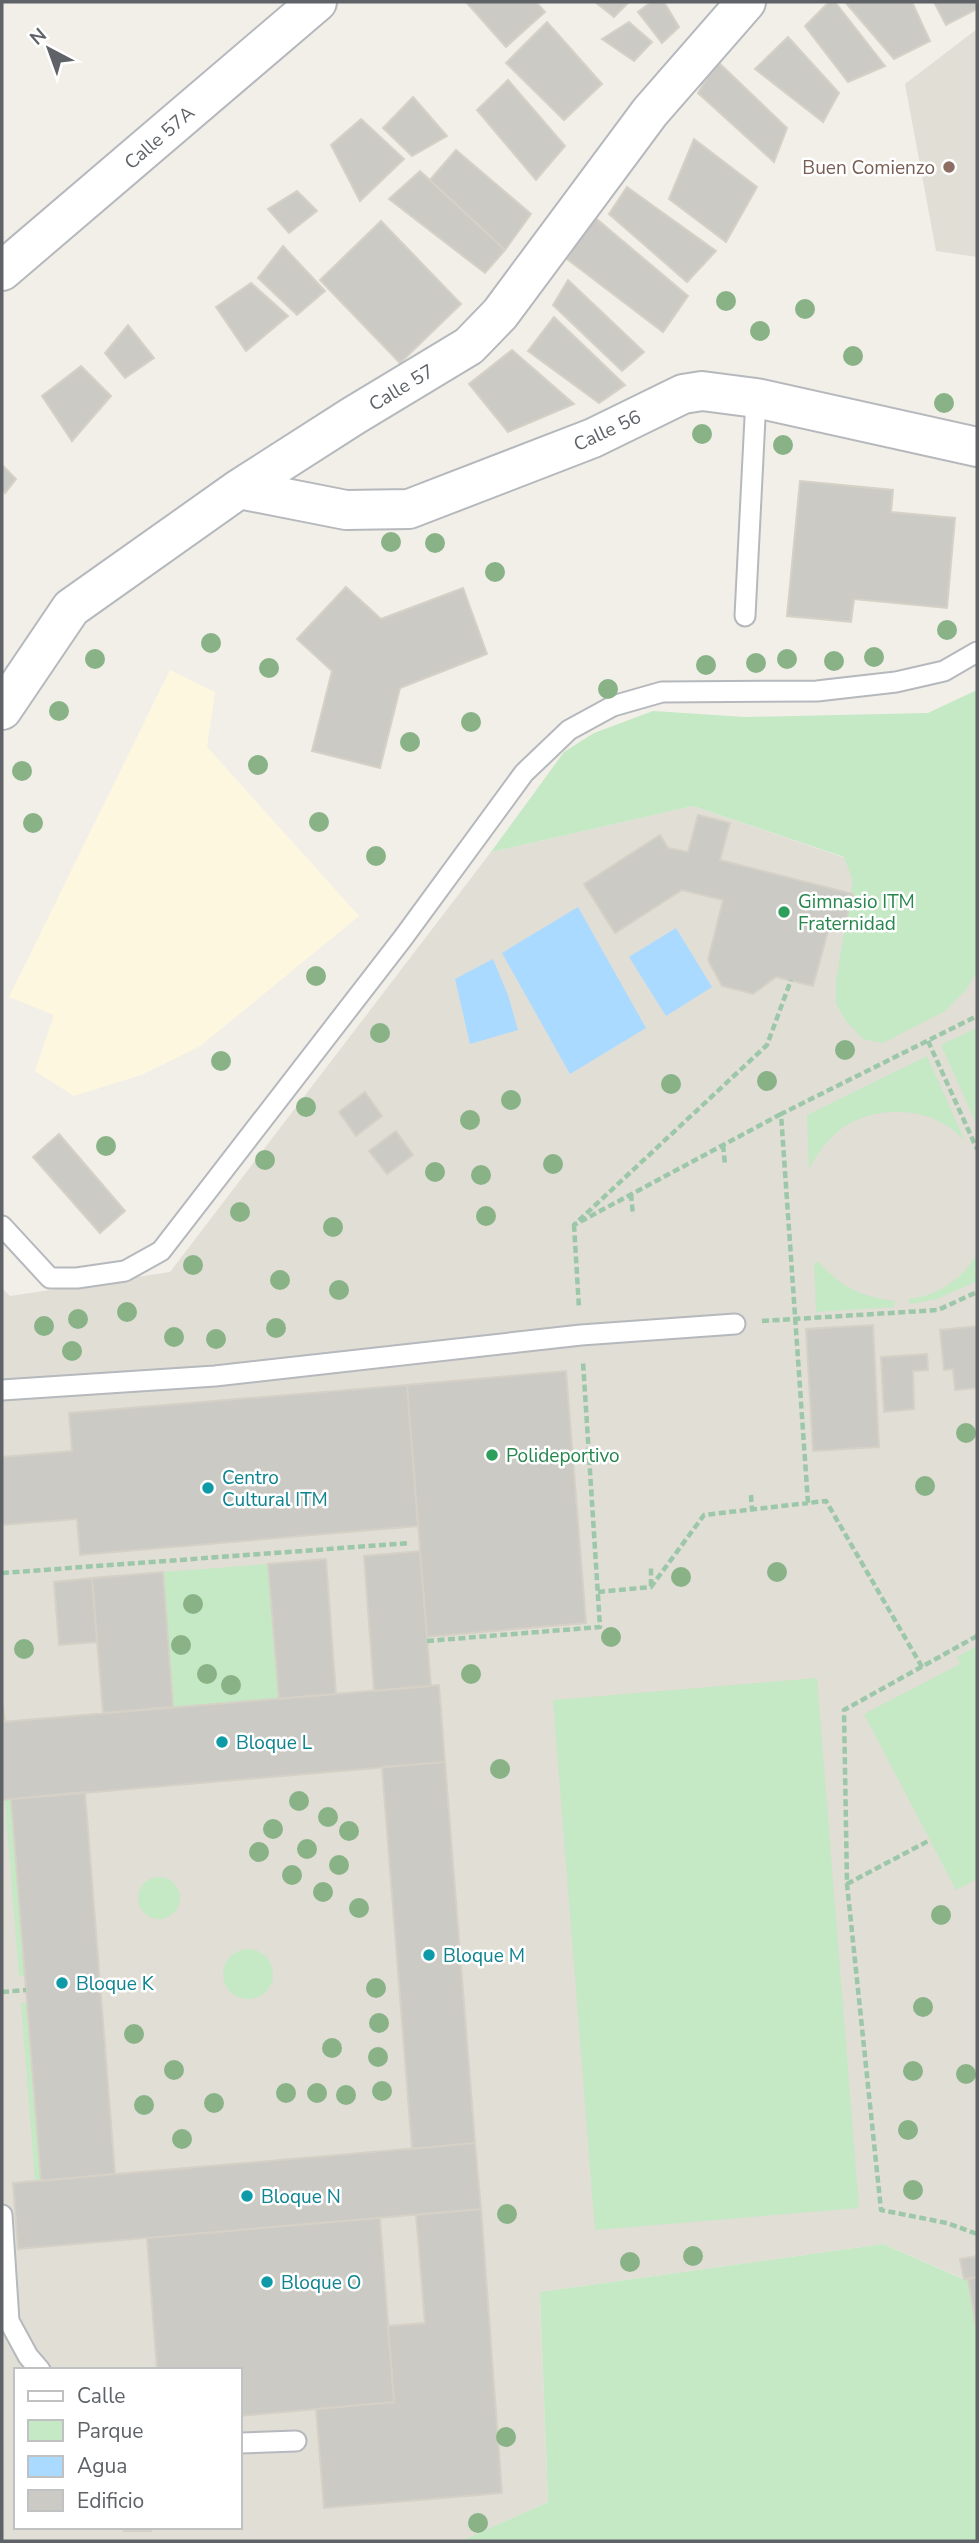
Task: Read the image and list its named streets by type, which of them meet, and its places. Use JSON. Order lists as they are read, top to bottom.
{
  "streets": {
    "street": ["Calle 57A", "Calle 57", "Calle 56"]
  },
  "crossings": [
    ["Calle 57", "Calle 56"]
  ],
  "places": [
    "Buen Comienzo",
    "Gimnasio ITM Fraternidad",
    "Polideportivo",
    "Centro Cultural ITM",
    "Bloque L",
    "Bloque M",
    "Bloque K",
    "Bloque N",
    "Bloque O"
  ],
  "legend": [
    "Calle",
    "Parque",
    "Agua",
    "Edificio"
  ],
  "north": "top left"
}
